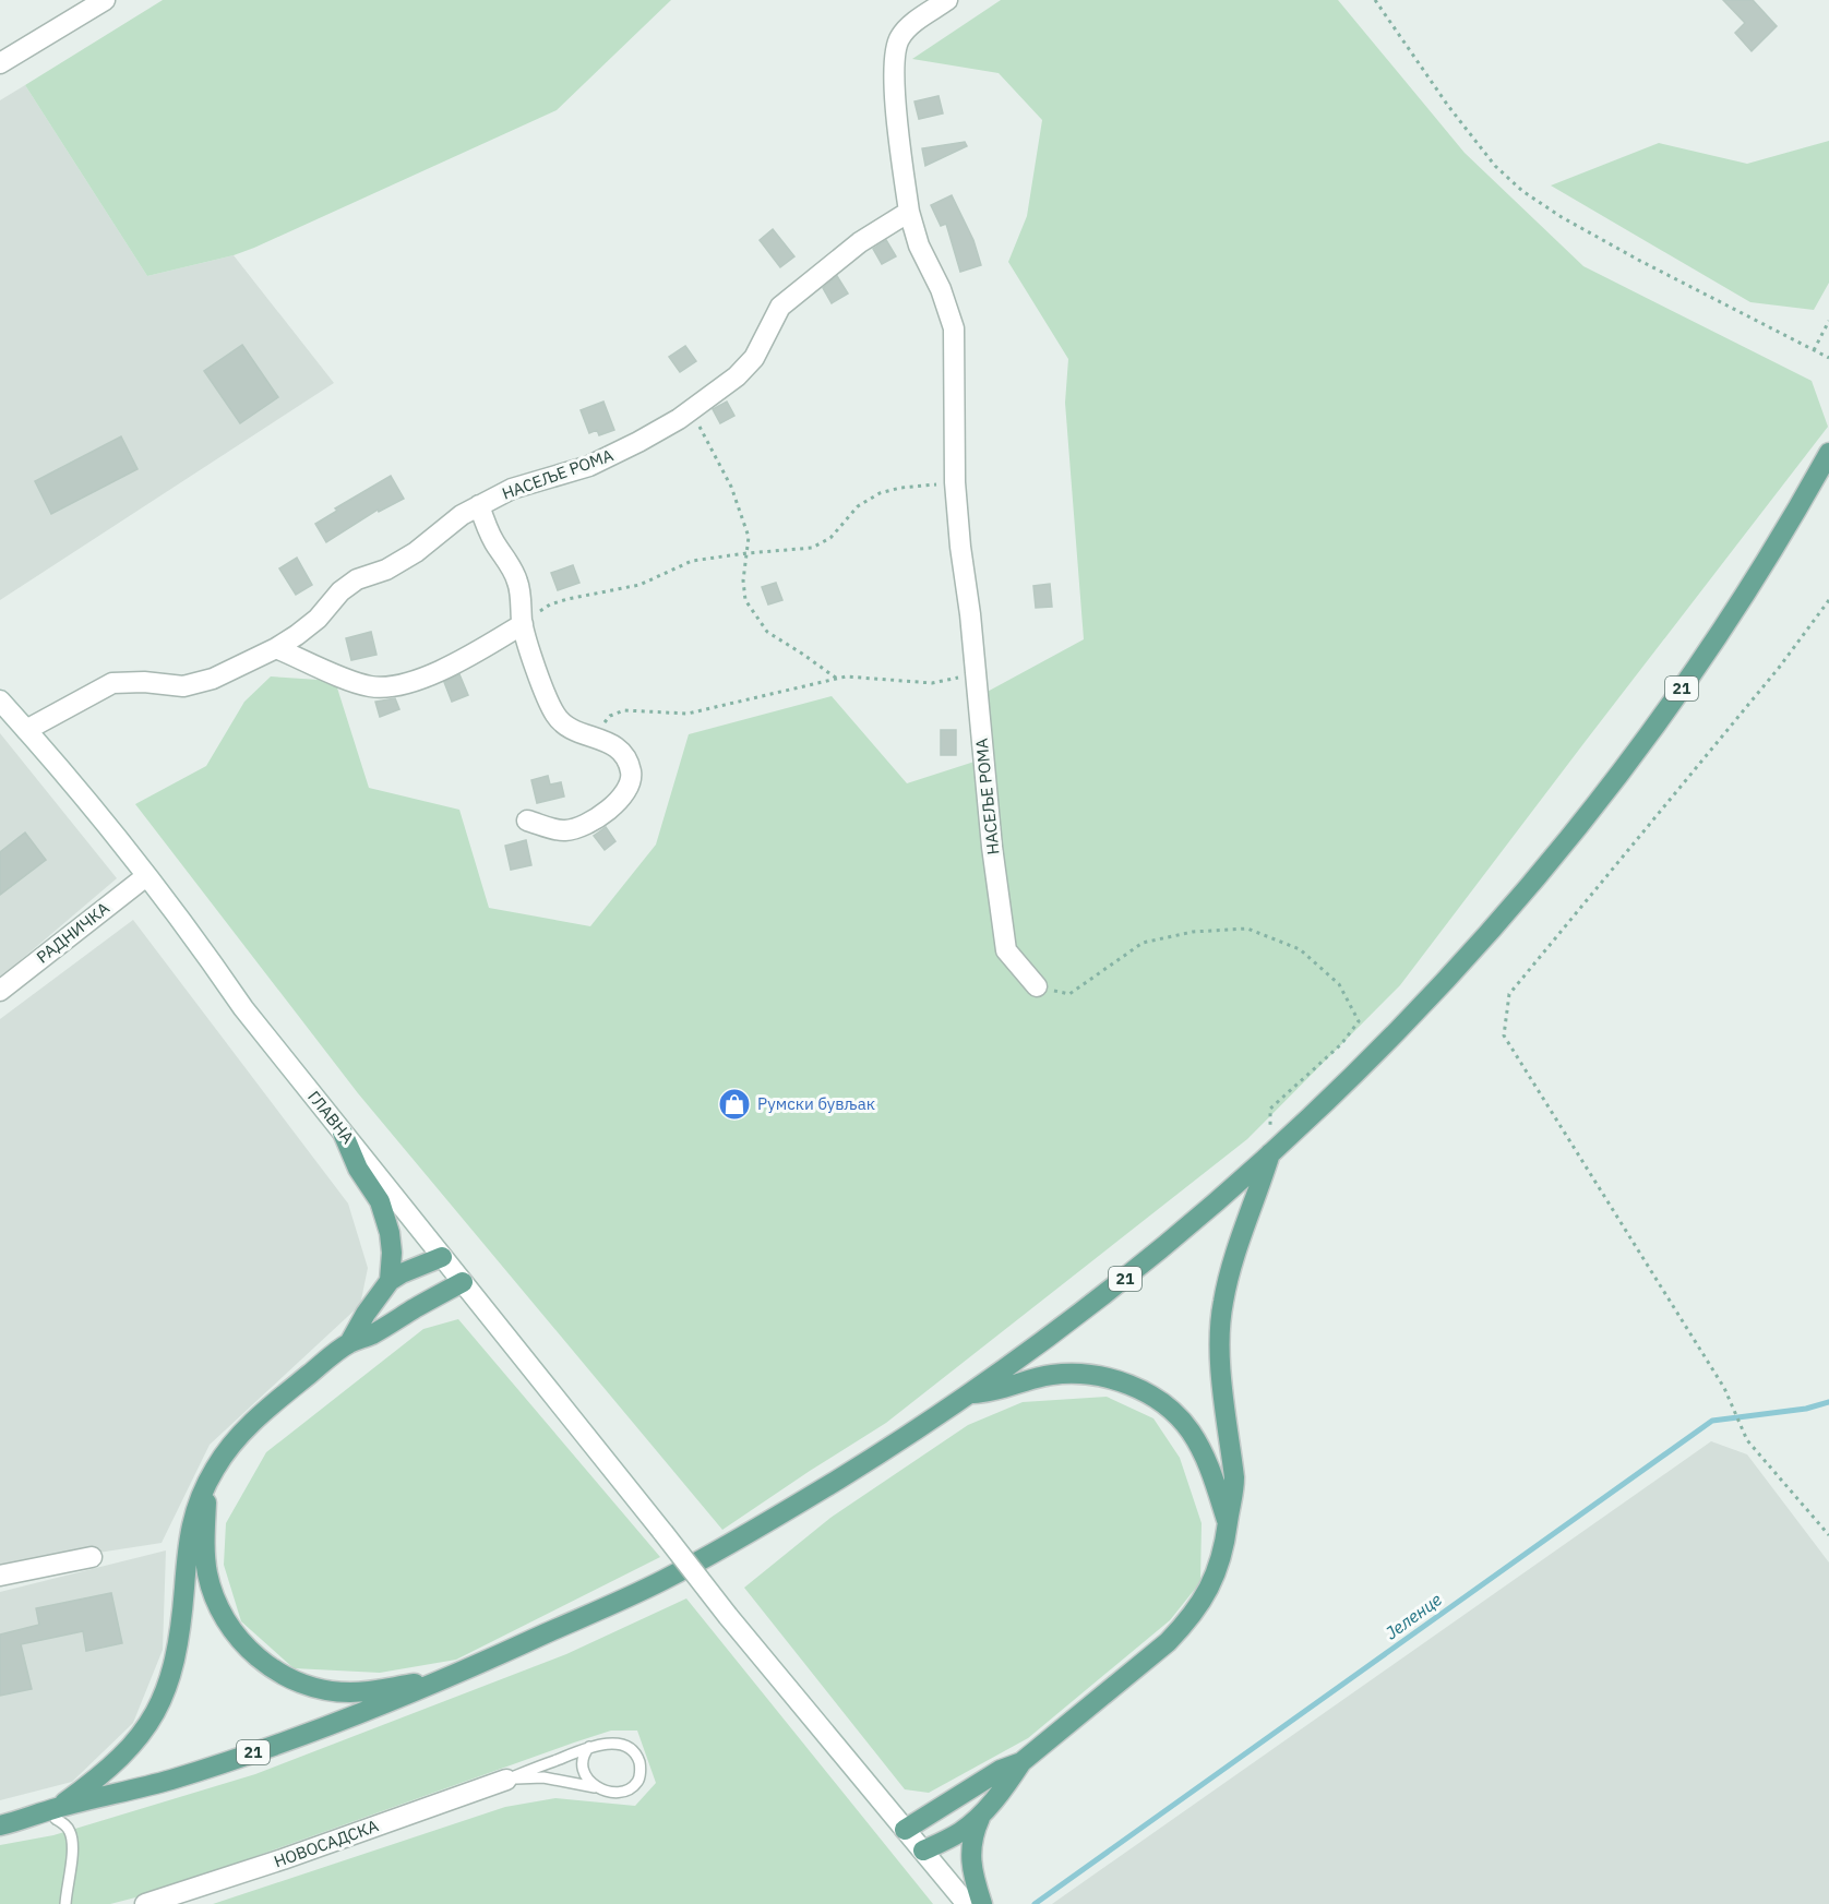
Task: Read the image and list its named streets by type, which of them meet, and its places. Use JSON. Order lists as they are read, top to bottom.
{
  "streets": {
    "main road": ["21"],
    "street": [
      "НАСЕЉЕ РОМА",
      "РАДНИЧКА",
      "ГЛАВНА",
      "НОВОСАДСКА"
    ]
  },
  "crossings": [
    ["НАСЕЉЕ РОМА", "ГЛАВНА"],
    ["РАДНИЧКА", "ГЛАВНА"]
  ],
  "water": ["Јеленце"],
  "places": {
    "shop": ["Румски бувљак"]
  }
}
